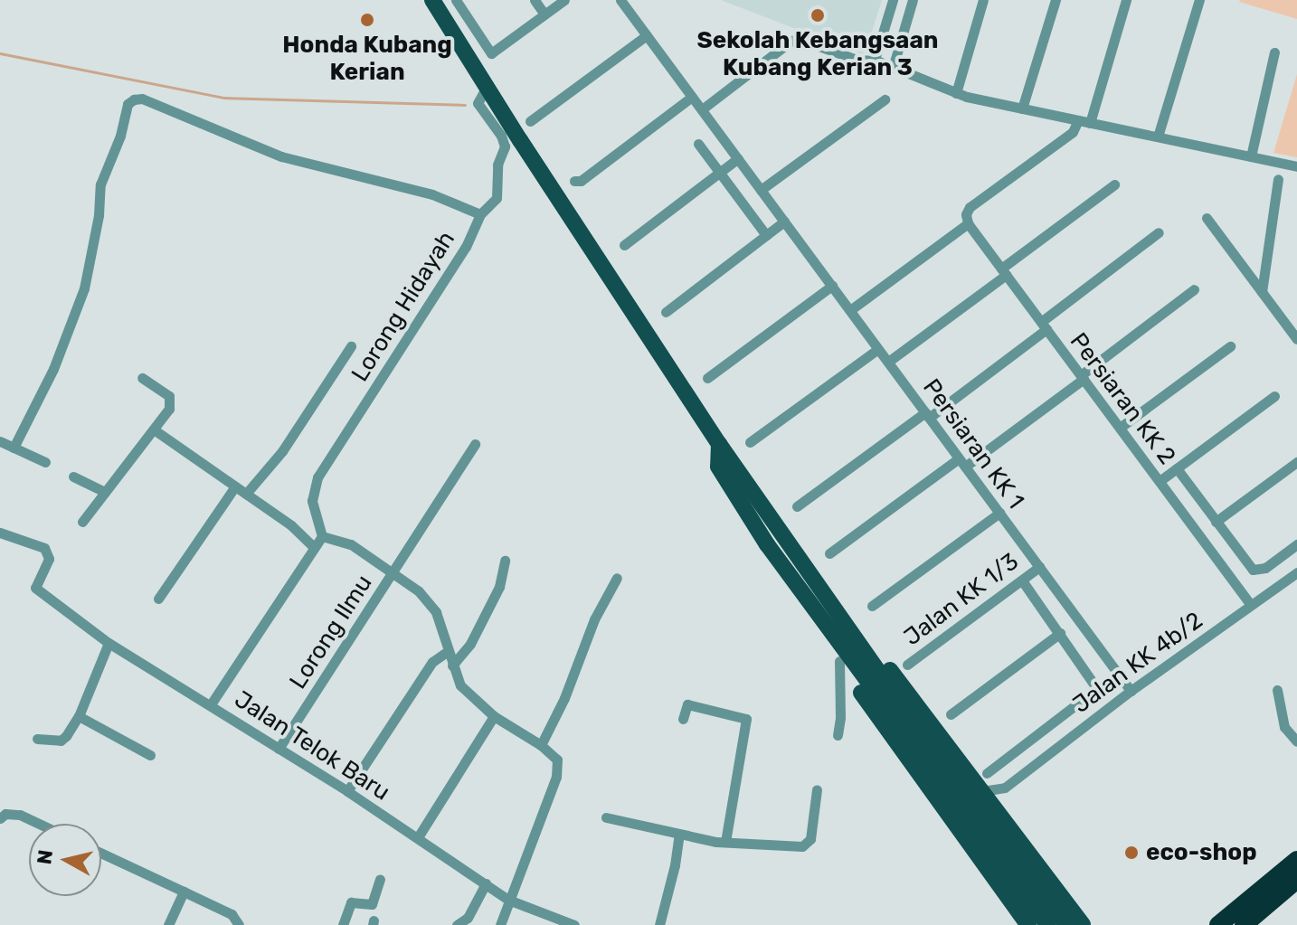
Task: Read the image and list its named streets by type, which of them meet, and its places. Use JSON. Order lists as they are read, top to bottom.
{
  "streets": {
    "street": [
      "Lorong Hidayah",
      "Persiaran KK 2",
      "Persiaran KK 1",
      "Jalan KK 1/3",
      "Lorong Ilmu",
      "Jalan KK 4b/2",
      "Jalan Telok Baru"
    ]
  },
  "crossings": [
    ["Persiaran KK 2", "Jalan KK 4b/2"],
    ["Persiaran KK 1", "Jalan KK 1/3"],
    ["Persiaran KK 1", "Jalan KK 4b/2"],
    ["Lorong Ilmu", "Jalan Telok Baru"]
  ],
  "places": ["Sekolah Kebangsaan Kubang Kerian 3", "Honda Kubang Kerian", "eco-shop"],
  "north": "left"
}
